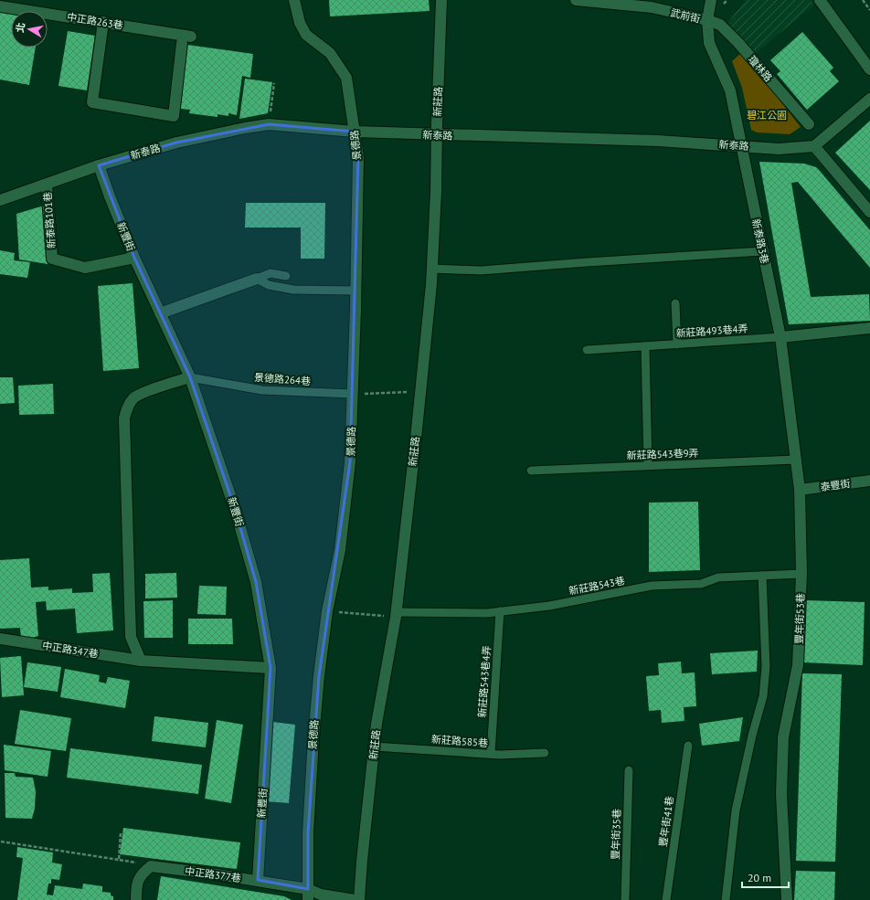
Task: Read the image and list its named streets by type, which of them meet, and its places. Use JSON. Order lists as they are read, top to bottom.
{
  "streets": {
    "street": [
      "武前街",
      "中正路263巷",
      "瓊林路",
      "新莊路",
      "新泰路",
      "景德路",
      "新泰路101巷",
      "新豐街",
      "新泰路3巷",
      "泰豐街",
      "豐年街53巷",
      "中正路347巷",
      "中正路377巷"
    ],
    "lane": [
      "新莊路493巷4弄",
      "景德路264巷",
      "新莊路543巷9弄",
      "新莊路543巷",
      "新莊路543巷4弄",
      "新莊路585巷",
      "豐年街41巷",
      "豐年街35巷"
    ]
  },
  "crossings": [
    ["武前街", "瓊林路"],
    ["武前街", "新泰路3巷"],
    ["瓊林路", "新泰路3巷"],
    ["新莊路", "新泰路"],
    ["新莊路", "新莊路543巷"],
    ["新莊路", "新莊路585巷"],
    ["新泰路", "景德路"],
    ["新泰路", "新泰路101巷"],
    ["新泰路", "新豐街"],
    ["新泰路", "新泰路3巷"],
    ["景德路", "景德路264巷"],
    ["景德路", "中正路377巷"],
    ["新泰路101巷", "新豐街"],
    ["新豐街", "景德路264巷"],
    ["新豐街", "中正路347巷"],
    ["新豐街", "中正路377巷"],
    ["新泰路3巷", "新莊路493巷4弄"],
    ["新泰路3巷", "豐年街53巷"],
    ["新莊路493巷4弄", "豐年街53巷"],
    ["新莊路543巷9弄", "豐年街53巷"],
    ["泰豐街", "豐年街53巷"],
    ["新莊路543巷", "豐年街53巷"],
    ["新莊路543巷", "新莊路543巷4弄"],
    ["新莊路543巷4弄", "新莊路585巷"]
  ],
  "parks": ["碧江公園"],
  "scale_bar": "20 m",
  "north": "left"
}
